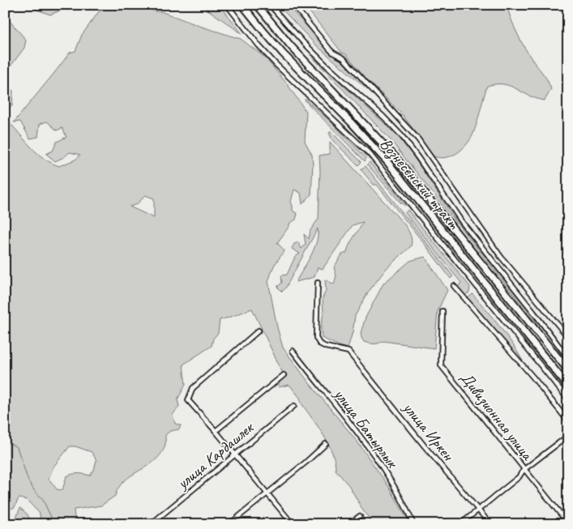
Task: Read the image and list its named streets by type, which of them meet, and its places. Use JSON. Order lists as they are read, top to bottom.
{
  "streets": {
    "main road": ["Вознесенский тракт"],
    "street": [
      "Дивизионная улица",
      "улица Батырлык",
      "улица Иркен",
      "улица Кардашлек"
    ]
  }
}
